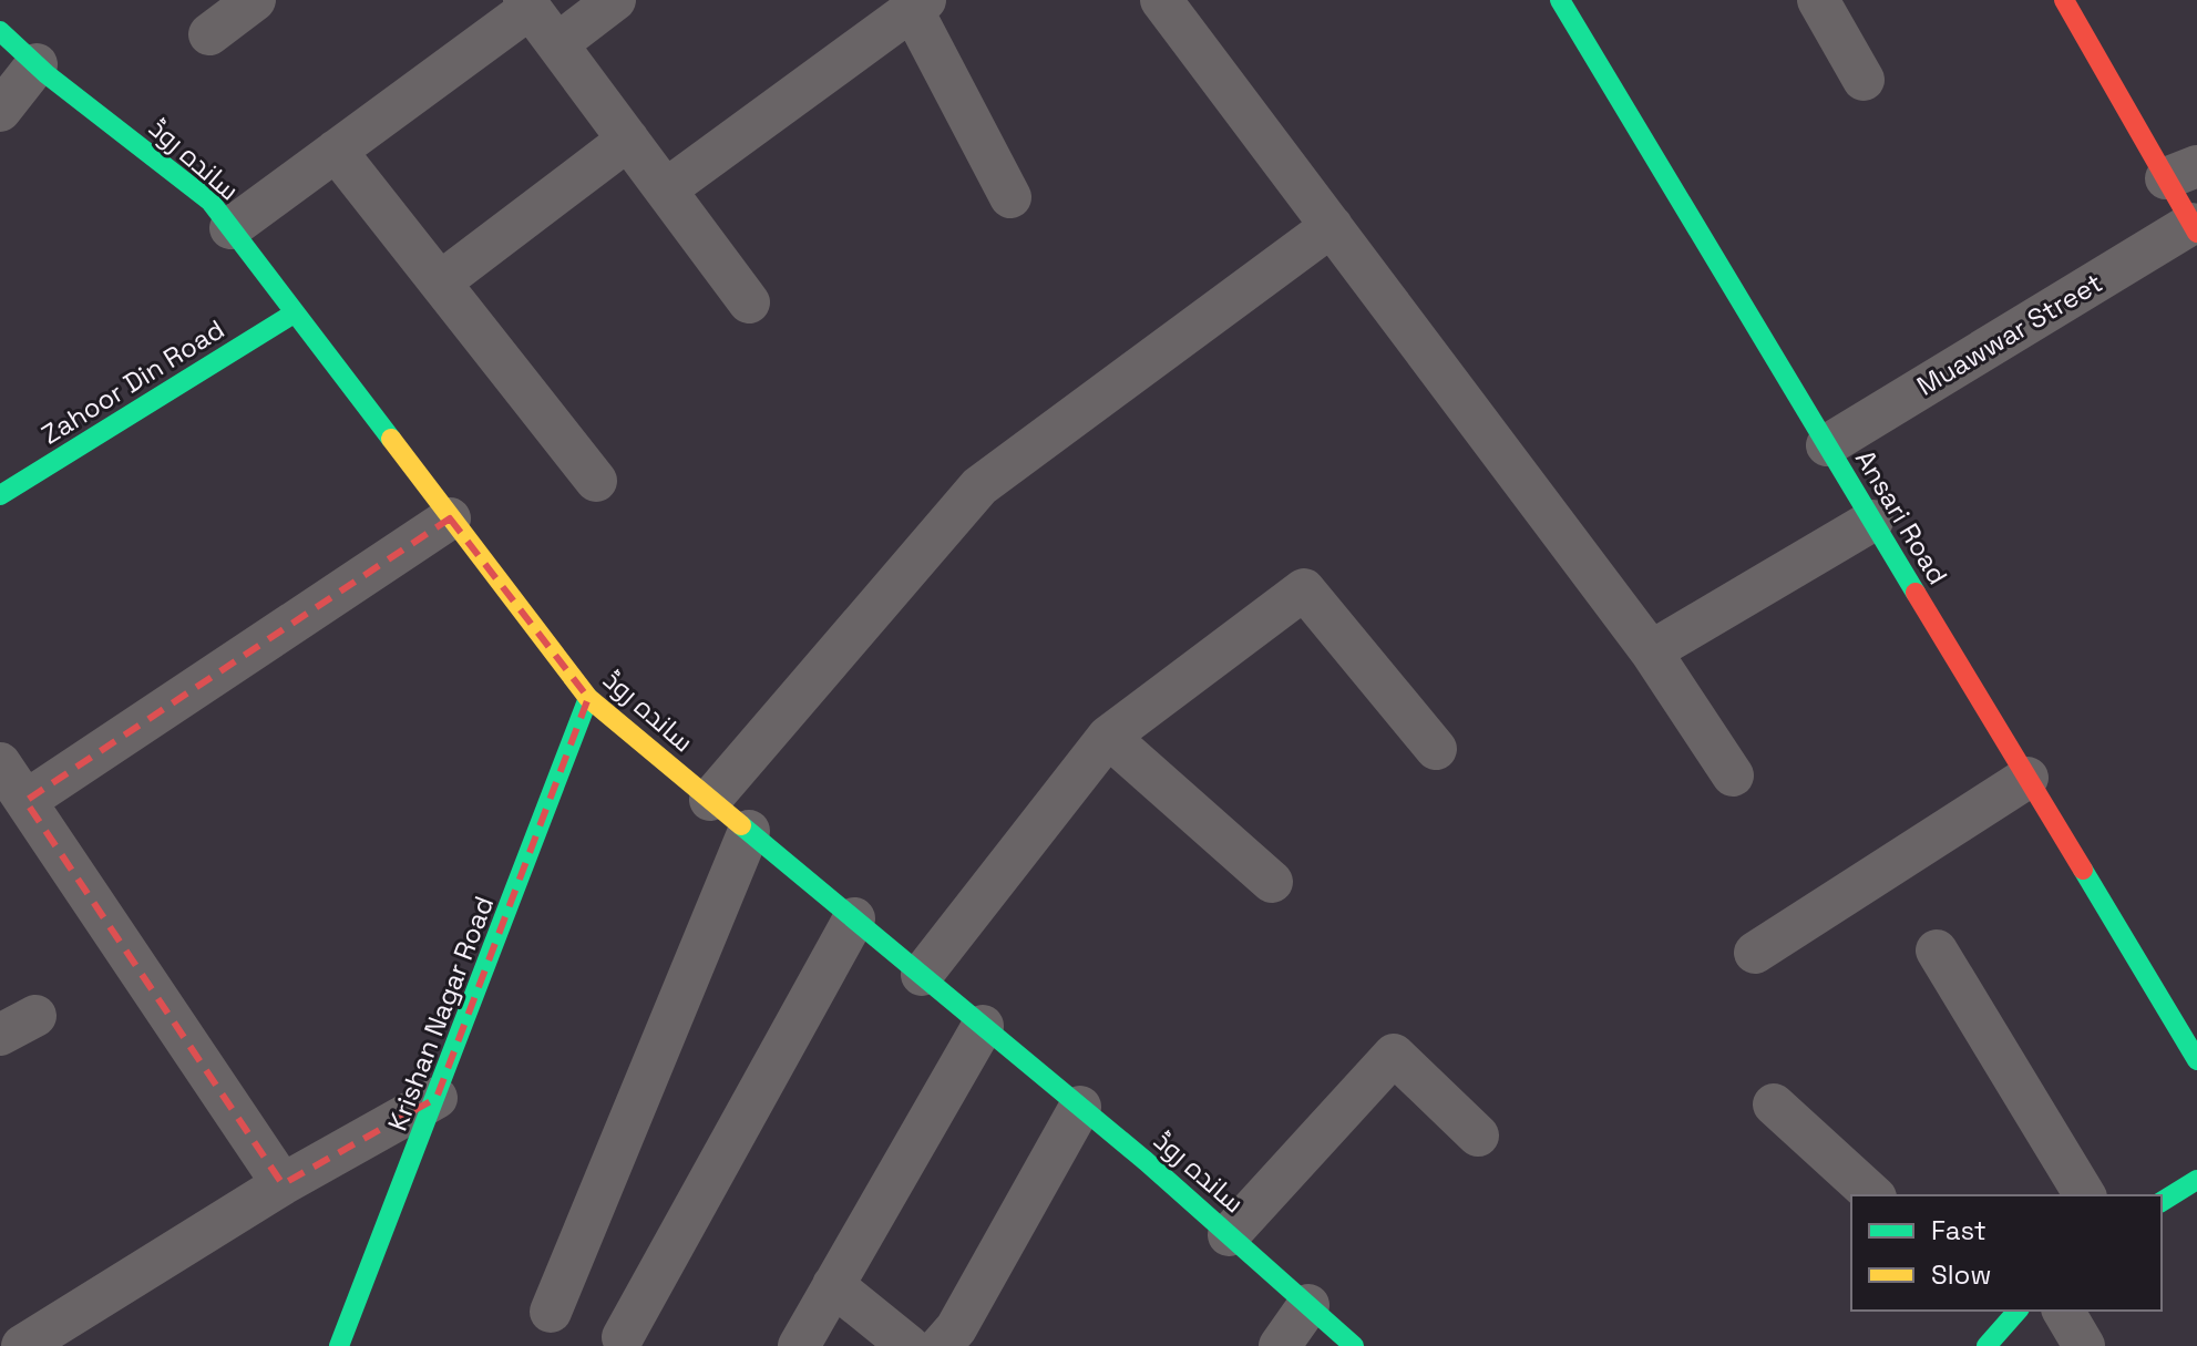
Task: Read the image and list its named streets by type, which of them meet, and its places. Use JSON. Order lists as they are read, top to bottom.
{
  "streets": {
    "main road": [
      "ساندہ روڈ",
      "Zahoor Din Road",
      "Ansari Road",
      "Krishan Nagar Road"
    ],
    "street": ["Muawwar Street"]
  },
  "crossings": [
    ["ساندہ روڈ", "Zahoor Din Road"],
    ["ساندہ روڈ", "Krishan Nagar Road"],
    ["Muawwar Street", "Ansari Road"]
  ],
  "legend": ["Fast", "Slow"]
}
